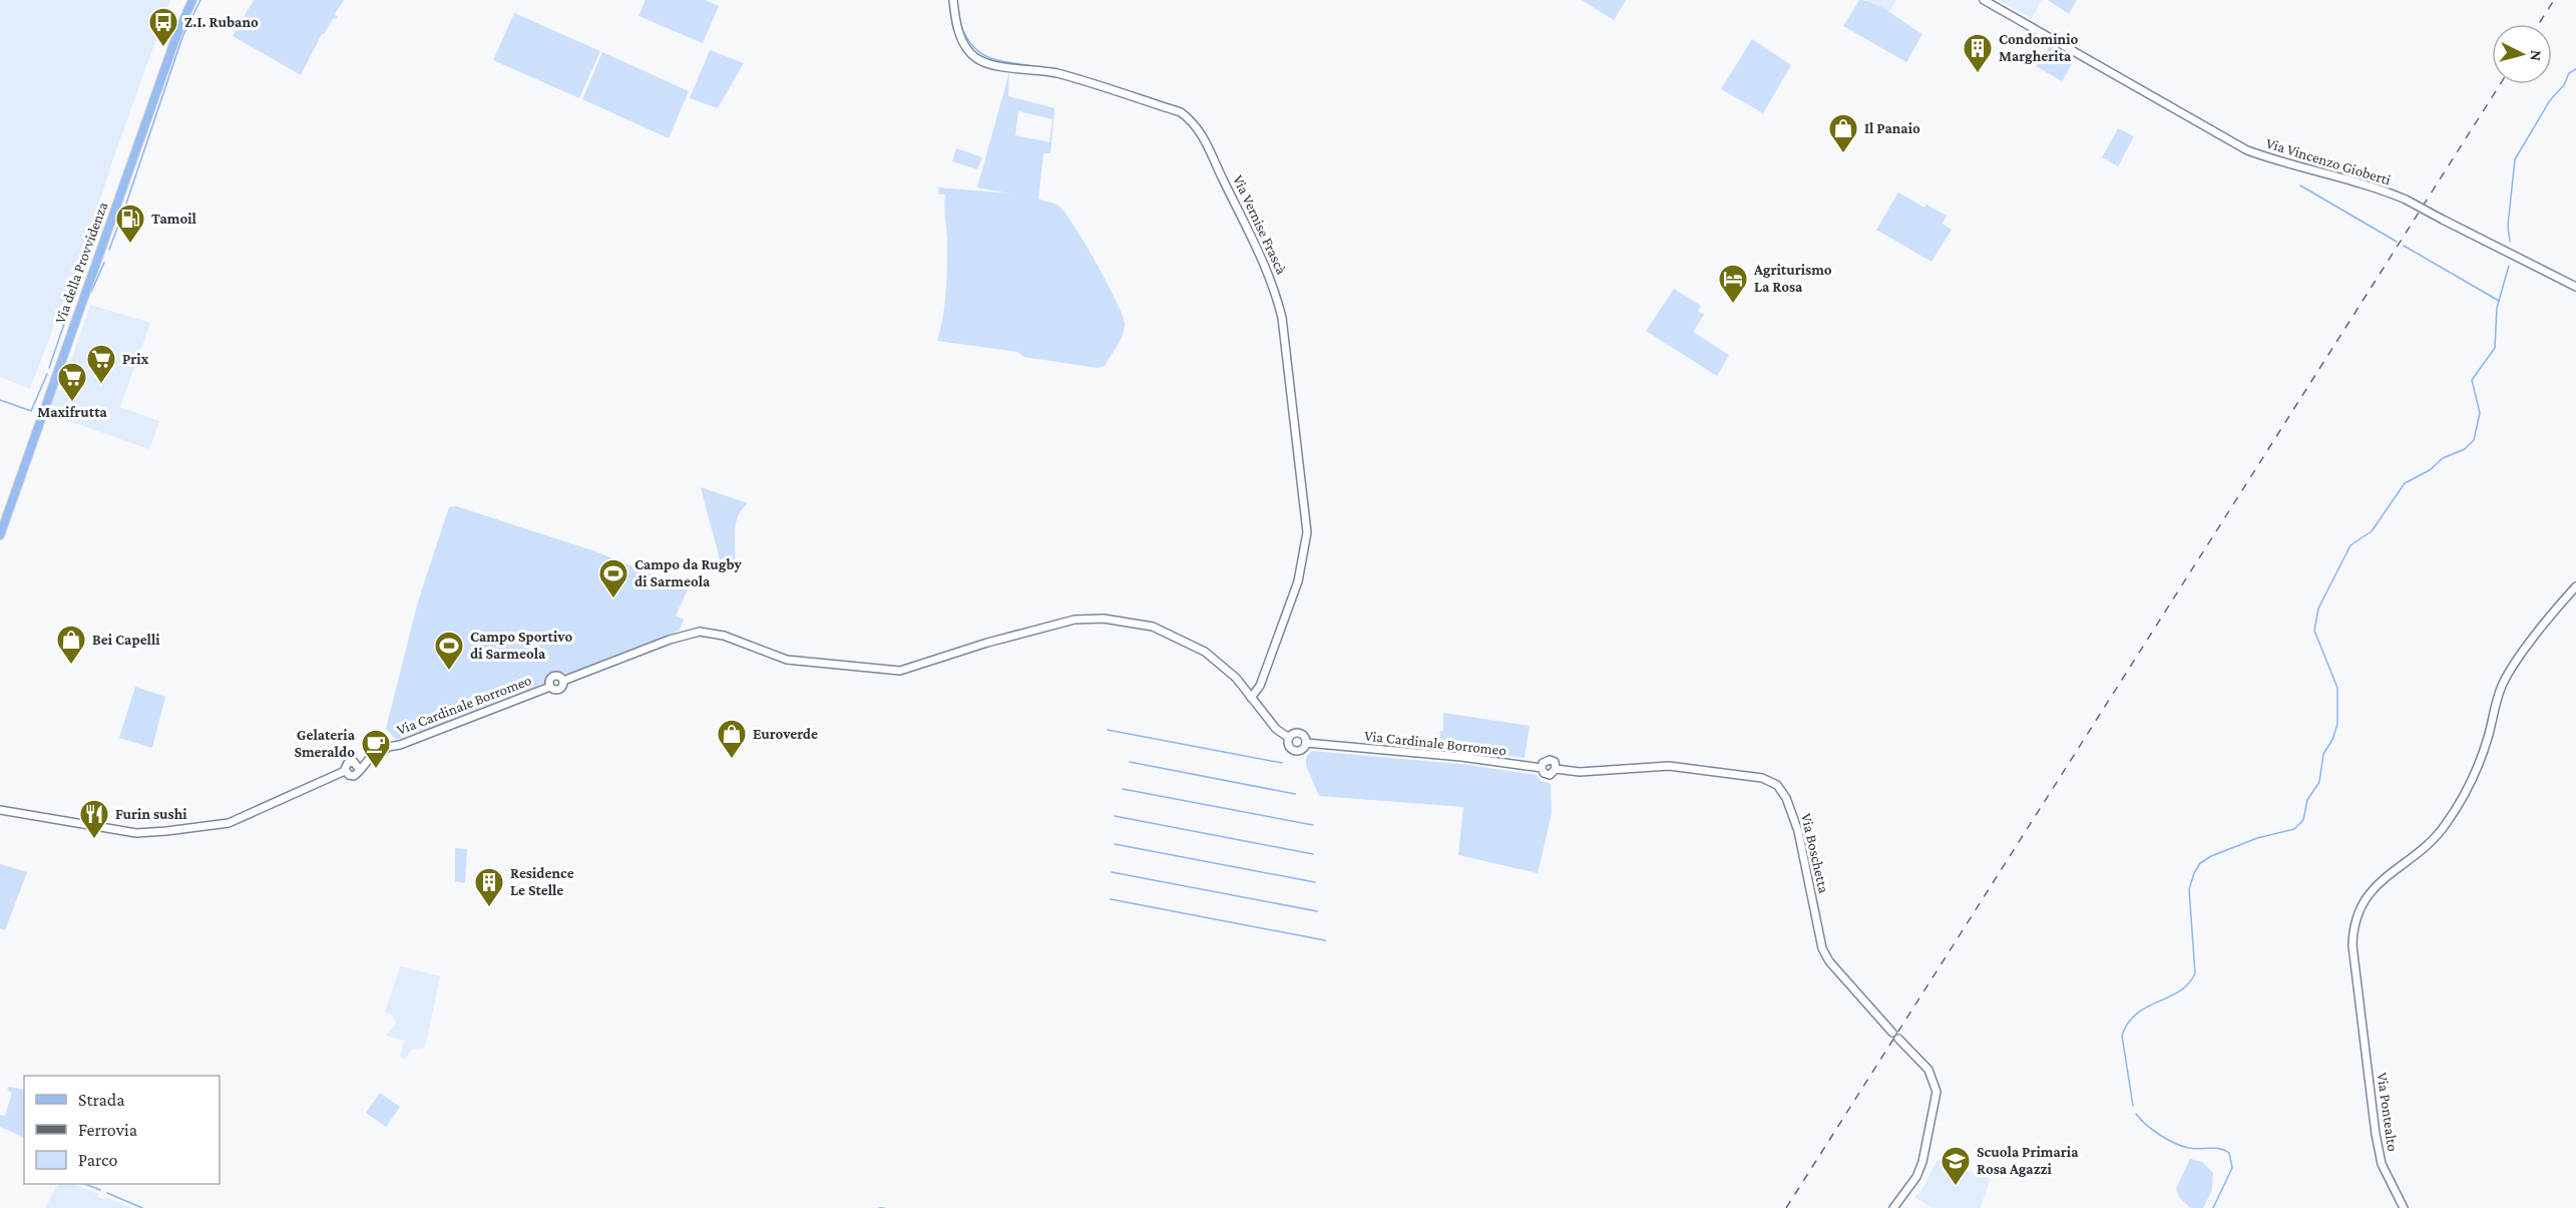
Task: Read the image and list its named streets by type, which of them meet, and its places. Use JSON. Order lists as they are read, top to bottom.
{
  "streets": {
    "main road": ["Via della Provvidenza"],
    "street": [
      "Via Vincenzo Gioberti",
      "Via Vernise Frascà",
      "Via Cardinale Borromeo",
      "Via Boschetta",
      "Via Pontealto"
    ]
  },
  "crossings": [
    ["Via Vernise Frascà", "Via Cardinale Borromeo"],
    ["Via Cardinale Borromeo", "Via Boschetta"]
  ],
  "places": {
    "bus stop": ["Z.I. Rubano"],
    "building": ["Condominio Margherita", "Residence Le Stelle"],
    "shop": ["Il Panaio", "Bei Capelli", "Euroverde"],
    "fuel station": ["Tamoil"],
    "hotel": ["Agriturismo La Rosa"],
    "supermarket": ["Prix", "Maxifrutta"],
    "sports": ["Campo da Rugby di Sarmeola", "Campo Sportivo di Sarmeola"],
    "cafe": ["Gelateria Smeraldo"],
    "restaurant": ["Furin sushi"],
    "school or university": ["Scuola Primaria Rosa Agazzi"]
  },
  "legend": ["Strada", "Ferrovia", "Parco"],
  "north": "right"
}
